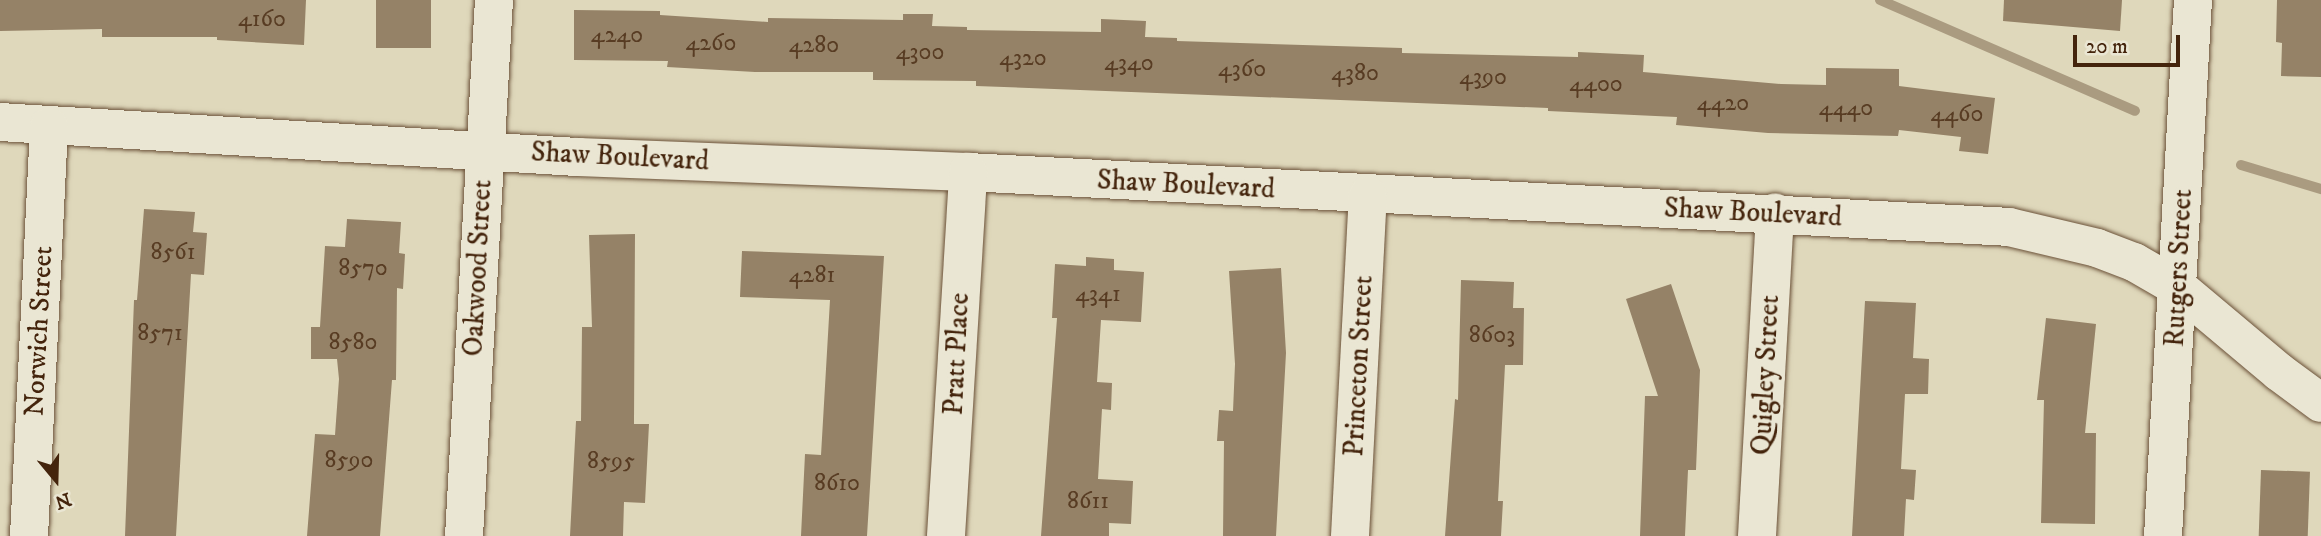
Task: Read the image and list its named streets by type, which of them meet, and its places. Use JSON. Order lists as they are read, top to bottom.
{
  "streets": {
    "street": [
      "Shaw Boulevard",
      "Oakwood Street",
      "Rutgers Street",
      "Norwich Street",
      "Pratt Place",
      "Princeton Street",
      "Quigley Street"
    ]
  },
  "crossings": [
    ["Shaw Boulevard", "Oakwood Street"],
    ["Shaw Boulevard", "Rutgers Street"],
    ["Shaw Boulevard", "Norwich Street"],
    ["Shaw Boulevard", "Pratt Place"],
    ["Shaw Boulevard", "Princeton Street"],
    ["Shaw Boulevard", "Quigley Street"]
  ],
  "house_numbers": [
    "4160",
    "4240",
    "4260",
    "4280",
    "4300",
    "4320",
    "4340",
    "4360",
    "4380",
    "4390",
    "4400",
    "4420",
    "4440",
    "4460",
    "8561",
    "8570",
    "4281",
    "4341",
    "8571",
    "8603",
    "8580",
    "8590",
    "8595",
    "8610",
    "8611"
  ],
  "scale_bar": "20 m",
  "north": "bottom"
}
